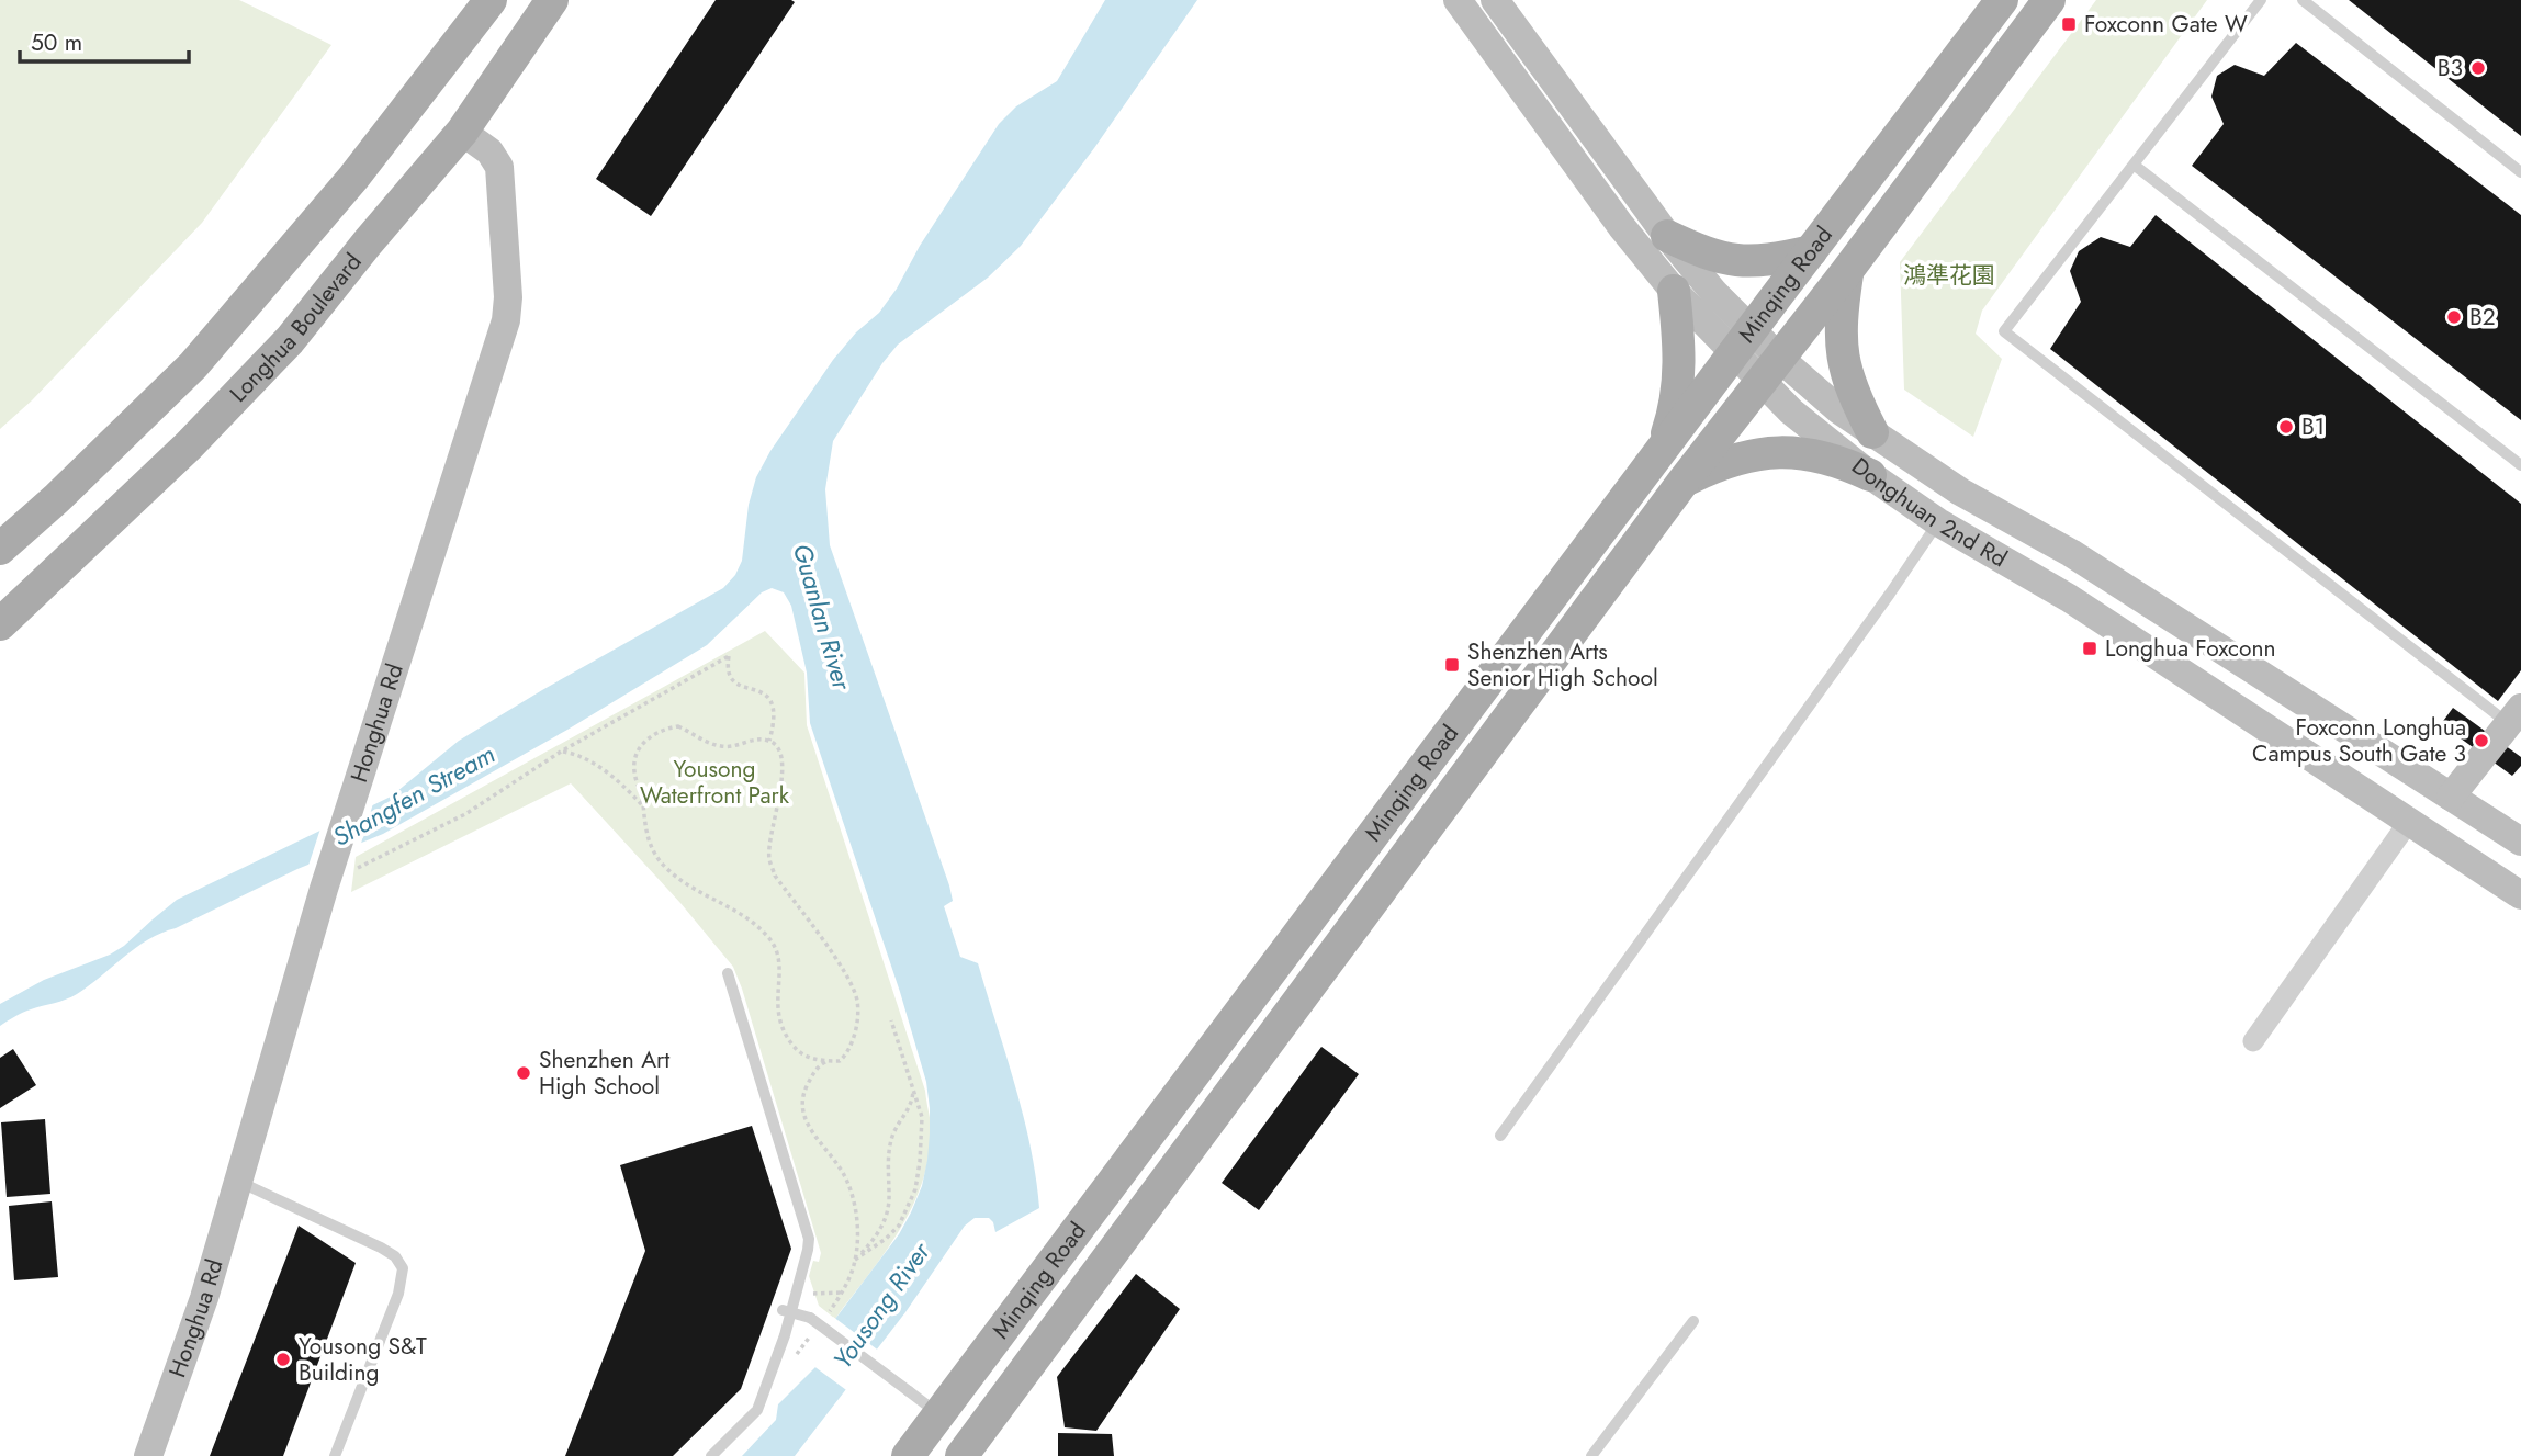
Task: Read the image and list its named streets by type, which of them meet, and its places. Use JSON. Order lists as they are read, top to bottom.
{
  "streets": {
    "main road": [
      "Minqing Road",
      "Longhua Boulevard",
      "Donghuan 2nd Rd",
      "Honghua Rd"
    ]
  },
  "crossings": [
    ["Minqing Road", "Donghuan 2nd Rd"],
    ["Longhua Boulevard", "Honghua Rd"]
  ],
  "water": ["Guanlan River", "Shangfen Stream", "Yousong River"],
  "parks": ["鴻準花園", "Yousong Waterfront Park"],
  "places": {
    "transit": ["Foxconn Gate W", "Longhua Foxconn", "Shenzhen Arts Senior High School"],
    "other": [
      "B3",
      "B2",
      "B1",
      "Foxconn Longhua Campus South Gate 3",
      "Shenzhen Art High School",
      "Yousong S&T Building"
    ]
  },
  "scale_bar": "50 m"
}
